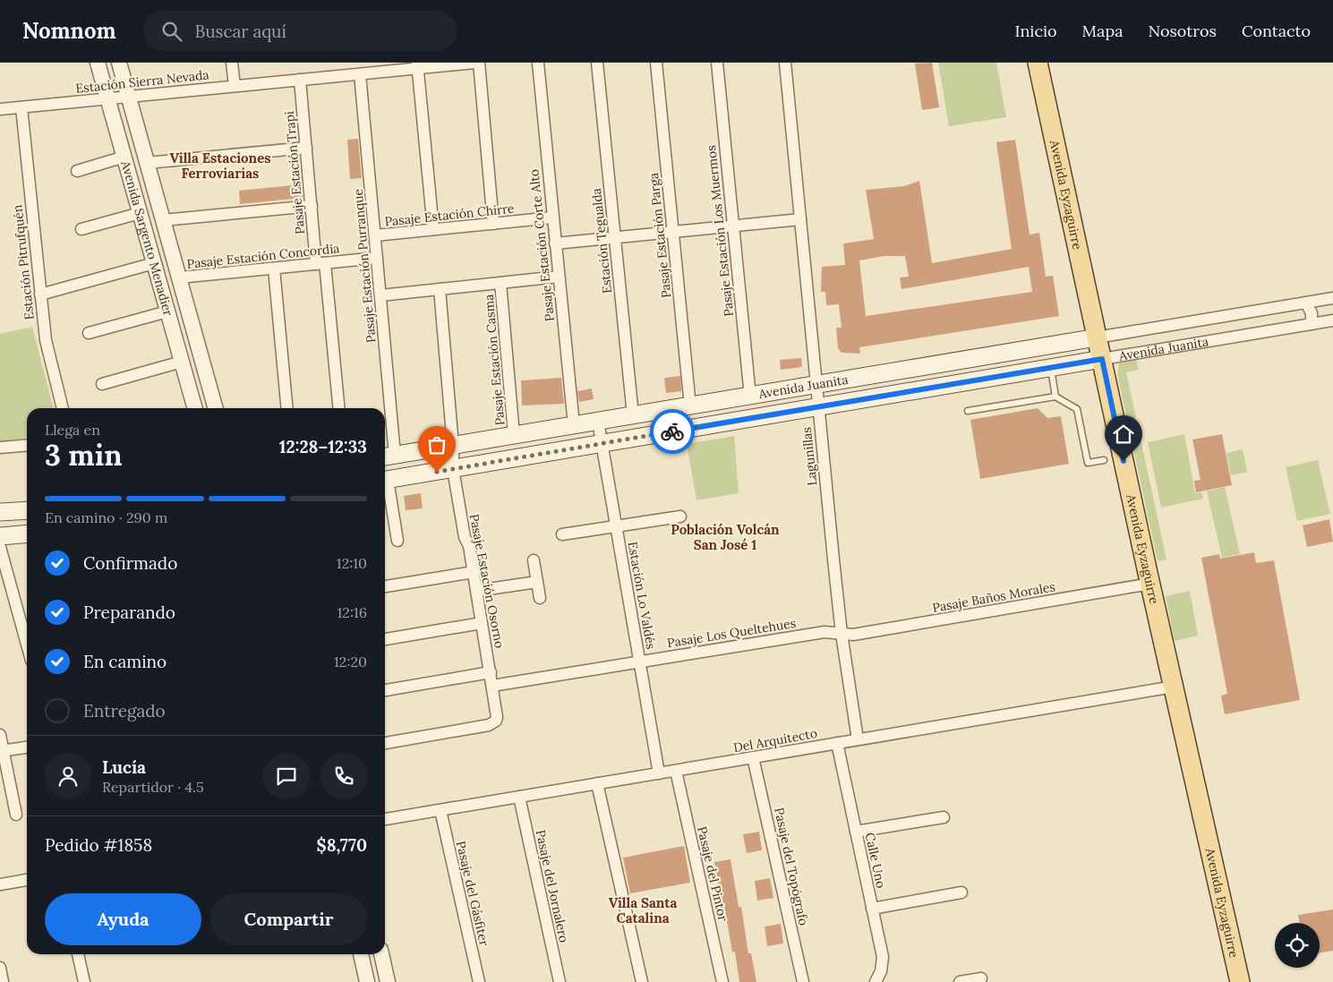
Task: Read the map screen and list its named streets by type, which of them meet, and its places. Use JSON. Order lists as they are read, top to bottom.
{
  "streets": {
    "main road": ["Avenida Eyzaguirre", "Avenida Juanita"],
    "street": [
      "Estación Sierra Nevada",
      "Pasaje Estación Trapi",
      "Pasaje Estación Chirre",
      "Pasaje Estación Los Muermos",
      "Pasaje Estación Parga",
      "Avenida Sargento Menadier",
      "Estación Tegualda",
      "Pasaje Estación Corte Alto",
      "Pasaje Estación Concordia",
      "Estación Pitrufquén",
      "Pasaje Estación Purranque",
      "Pasaje Estación Casma",
      "Lagunillas",
      "Pasaje Estación Osorno",
      "Estación Lo Valdés",
      "Pasaje Baños Morales",
      "Pasaje Los Queltehues",
      "Del Arquitecto",
      "Calle Uno",
      "Pasaje del Topógrafo",
      "Pasaje del Pintor",
      "Pasaje del Jornalero",
      "Pasaje del Gásfiter"
    ]
  },
  "crossings": [
    ["Estación Sierra Nevada", "Pasaje Estación Trapi"],
    ["Estación Sierra Nevada", "Avenida Sargento Menadier"],
    ["Estación Sierra Nevada", "Estación Pitrufquén"],
    ["Estación Sierra Nevada", "Pasaje Estación Purranque"],
    ["Pasaje Estación Trapi", "Pasaje Estación Concordia"],
    ["Avenida Eyzaguirre", "Avenida Juanita"],
    ["Avenida Eyzaguirre", "Pasaje Baños Morales"],
    ["Avenida Eyzaguirre", "Del Arquitecto"],
    ["Pasaje Estación Chirre", "Pasaje Estación Corte Alto"],
    ["Pasaje Estación Chirre", "Pasaje Estación Purranque"],
    ["Pasaje Estación Los Muermos", "Avenida Juanita"],
    ["Pasaje Estación Parga", "Avenida Juanita"],
    ["Avenida Sargento Menadier", "Pasaje Estación Concordia"],
    ["Estación Tegualda", "Avenida Juanita"],
    ["Pasaje Estación Corte Alto", "Avenida Juanita"],
    ["Pasaje Estación Concordia", "Pasaje Estación Purranque"],
    ["Pasaje Estación Purranque", "Avenida Juanita"],
    ["Avenida Juanita", "Pasaje Estación Casma"],
    ["Avenida Juanita", "Lagunillas"],
    ["Avenida Juanita", "Pasaje Estación Osorno"],
    ["Avenida Juanita", "Estación Lo Valdés"],
    ["Lagunillas", "Pasaje Baños Morales"],
    ["Lagunillas", "Pasaje Los Queltehues"],
    ["Lagunillas", "Del Arquitecto"],
    ["Pasaje Estación Osorno", "Pasaje Los Queltehues"],
    ["Estación Lo Valdés", "Pasaje Los Queltehues"],
    ["Estación Lo Valdés", "Del Arquitecto"],
    ["Pasaje Baños Morales", "Pasaje Los Queltehues"],
    ["Del Arquitecto", "Calle Uno"],
    ["Del Arquitecto", "Pasaje del Topógrafo"],
    ["Del Arquitecto", "Pasaje del Pintor"],
    ["Del Arquitecto", "Pasaje del Jornalero"],
    ["Del Arquitecto", "Pasaje del Gásfiter"]
  ],
  "districts": ["Villa Estaciones Ferroviarias", "Población Volcán San José 1", "Villa Santa Catalina"],
  "page": {
    "header": "Nomnom",
    "search": "Buscar aquí",
    "nav": [
      "Inicio",
      "Mapa",
      "Nosotros",
      "Contacto"
    ],
    "heading": ["3 min", "Llega en", "12:28–12:33"],
    "panel": [
      "Lucía",
      "Repartidor · 4.5",
      "Pedido #1858",
      "$8,770"
    ],
    "bar": "En camino · 290 m",
    "list": [
      ["Confirmado", "12:10"],
      ["Preparando", "12:16"],
      ["En camino", "12:20"],
      "Entregado"
    ],
    "buttons": ["Ayuda", "Compartir"]
  }
}
